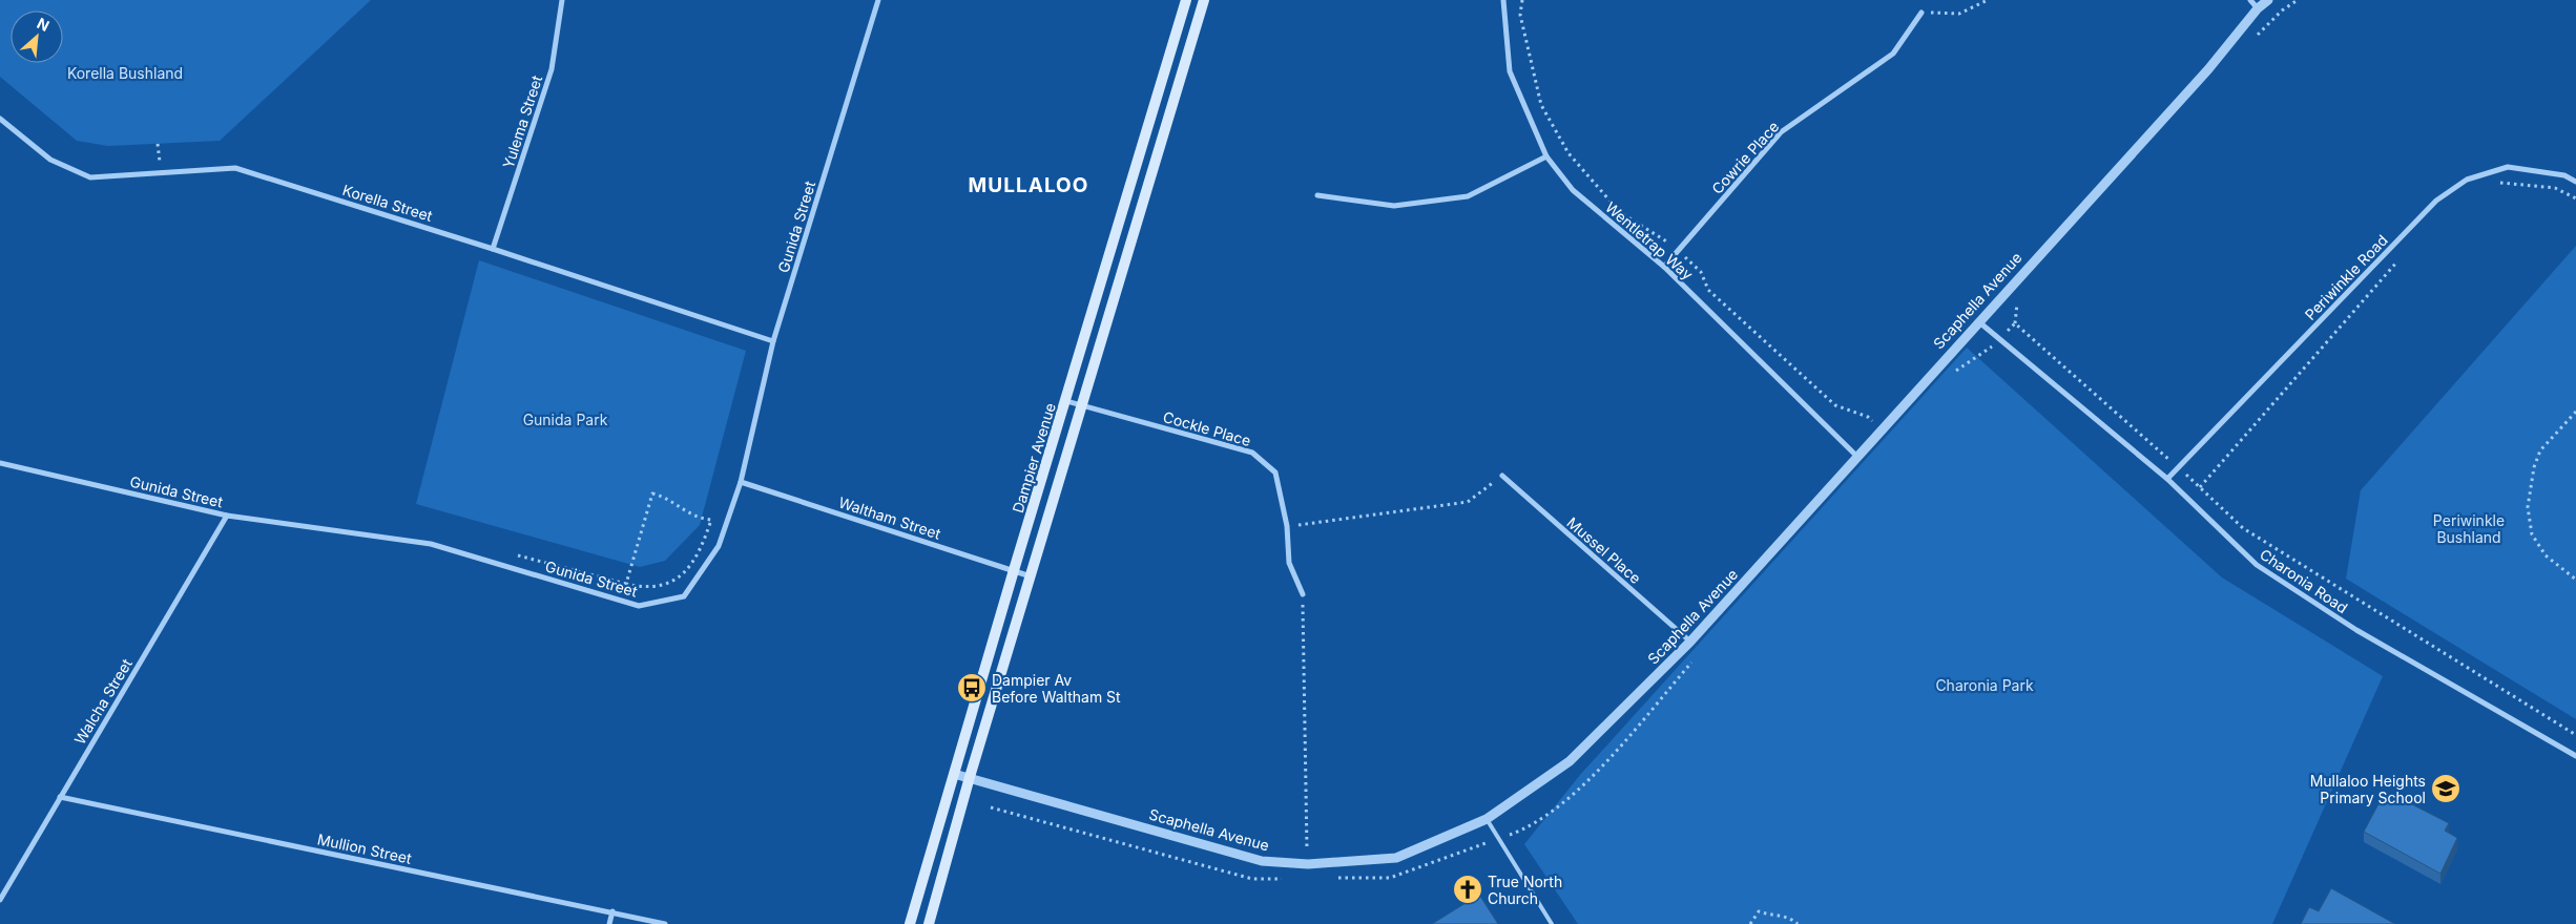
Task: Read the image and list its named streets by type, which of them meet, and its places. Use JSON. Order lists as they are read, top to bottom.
{
  "streets": {
    "main road": ["Dampier Avenue"],
    "street": [
      "Yulema Street",
      "Cowrie Place",
      "Korella Street",
      "Gunida Street",
      "Wentletrap Way",
      "Periwinkle Road",
      "Scaphella Avenue",
      "Cockle Place",
      "Waltham Street",
      "Mussel Place",
      "Charonia Road",
      "Walcha Street",
      "Mullion Street"
    ]
  },
  "crossings": [
    ["Yulema Street", "Korella Street"],
    ["Cowrie Place", "Wentletrap Way"],
    ["Korella Street", "Gunida Street"],
    ["Gunida Street", "Waltham Street"],
    ["Gunida Street", "Walcha Street"],
    ["Wentletrap Way", "Scaphella Avenue"],
    ["Periwinkle Road", "Charonia Road"],
    ["Scaphella Avenue", "Dampier Avenue"],
    ["Scaphella Avenue", "Mussel Place"],
    ["Scaphella Avenue", "Charonia Road"],
    ["Cockle Place", "Dampier Avenue"],
    ["Dampier Avenue", "Waltham Street"],
    ["Walcha Street", "Mullion Street"]
  ],
  "districts": ["MULLALOO"],
  "parks": [
    "Korella Bushland",
    "Gunida Park",
    "Periwinkle Bushland",
    "Charonia Park"
  ],
  "places": {
    "bus stop": ["Dampier Av Before Waltham St"],
    "school or university": ["Mullaloo Heights Primary School"],
    "church": ["True North Church"]
  },
  "north": "top right"
}
